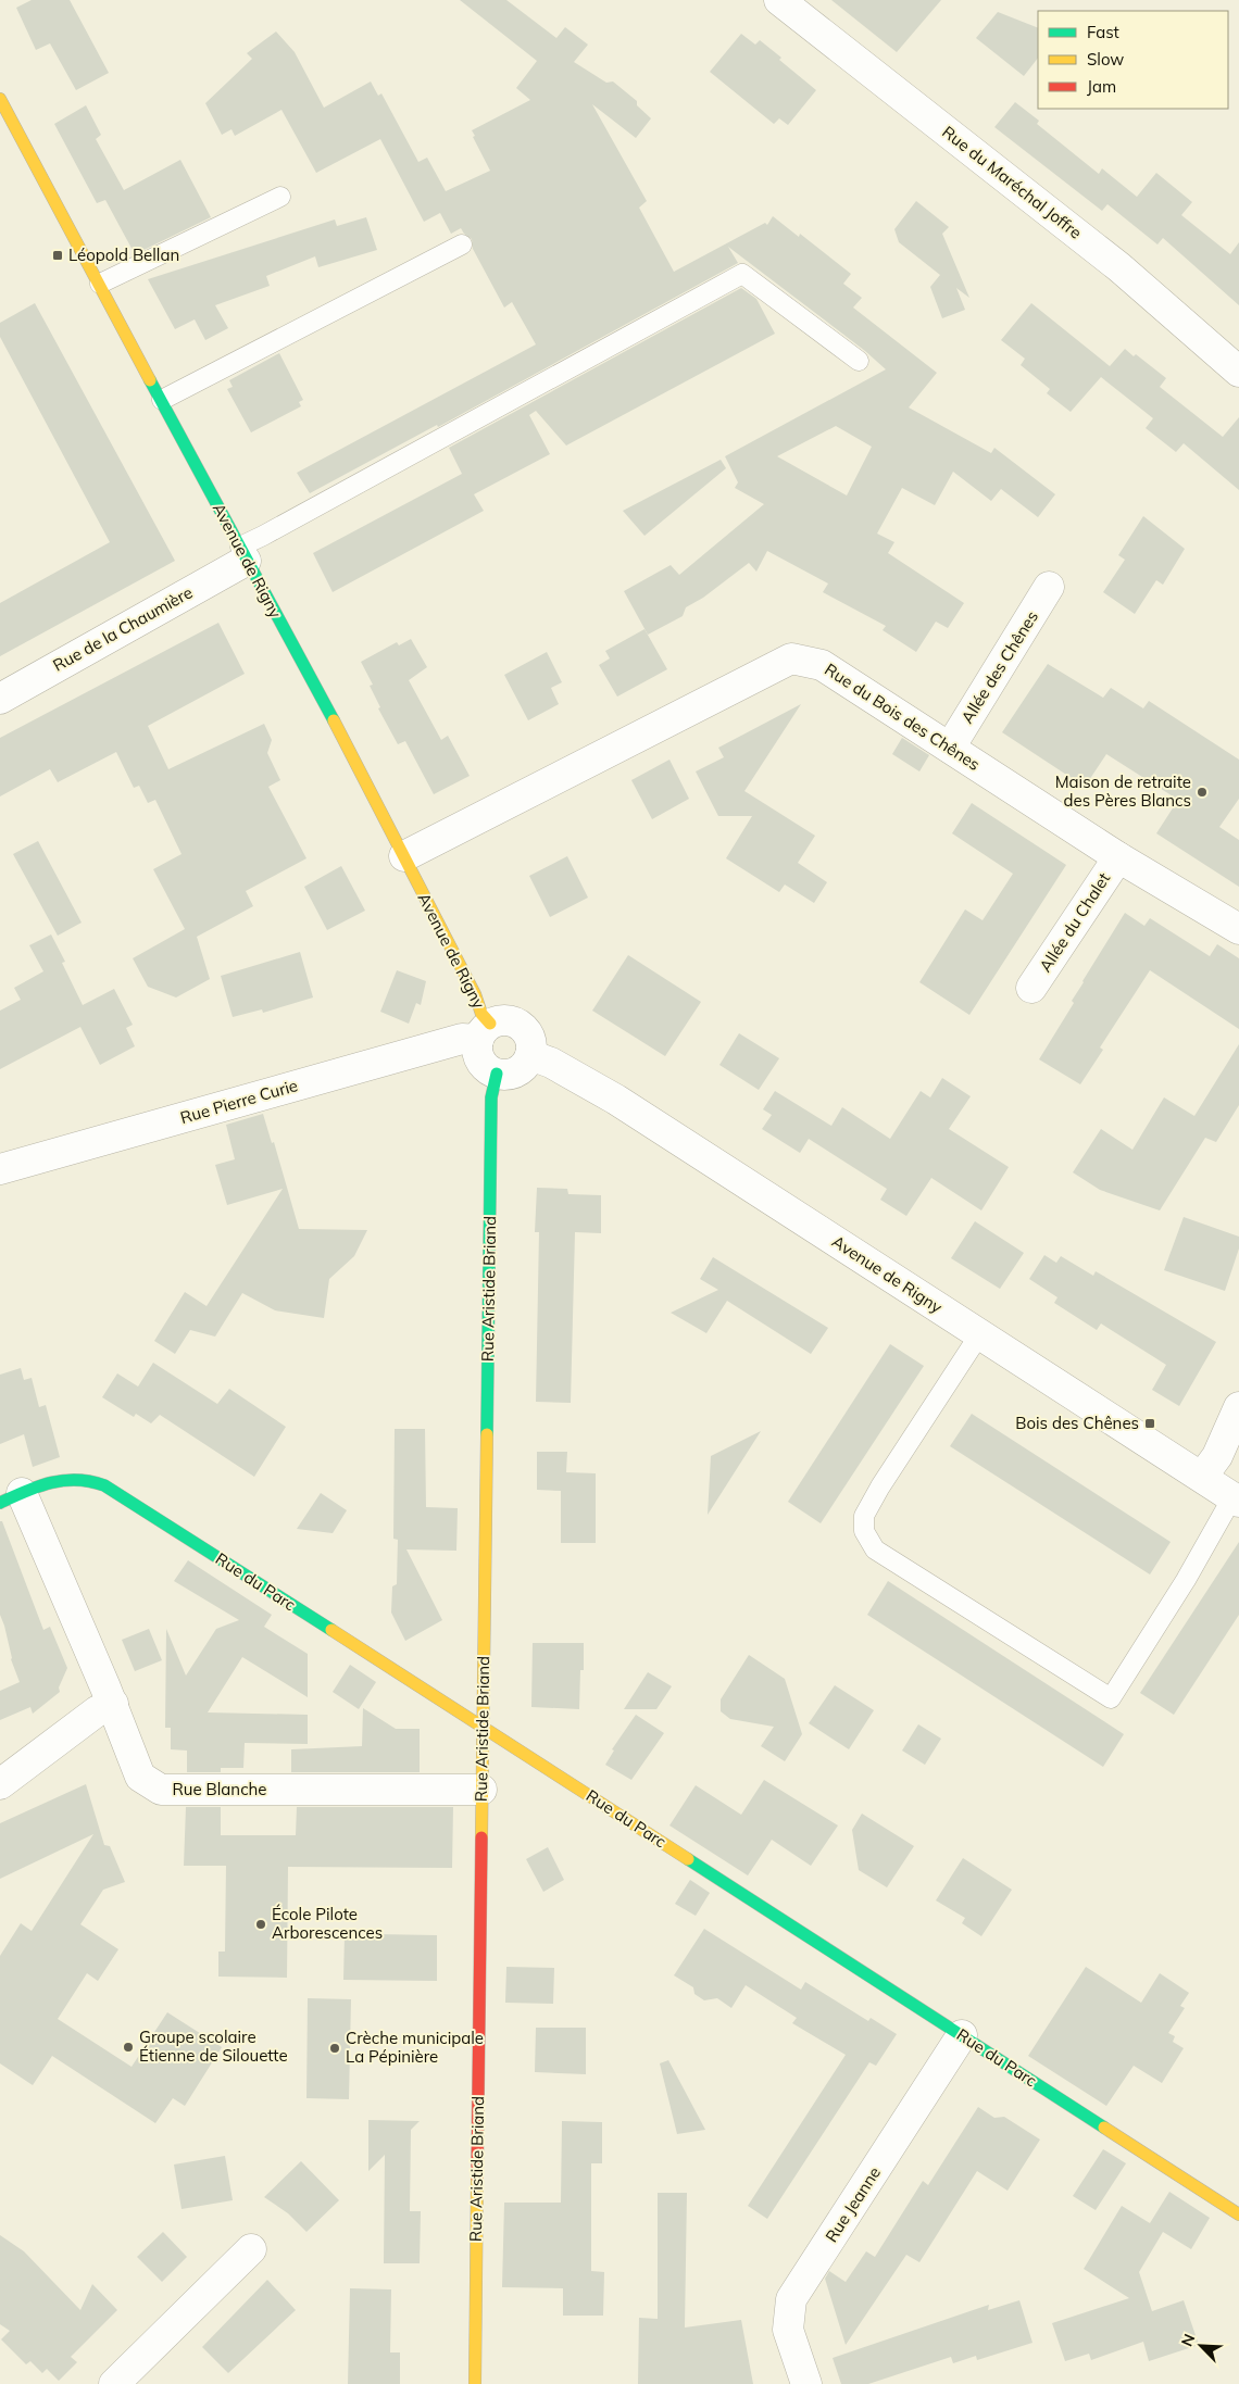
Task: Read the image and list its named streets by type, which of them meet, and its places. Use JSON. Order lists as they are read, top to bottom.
{
  "streets": {
    "street": [
      "Rue du Maréchal Joffre",
      "Avenue de Rigny",
      "Rue de la Chaumière",
      "Allée des Chênes",
      "Rue du Bois des Chênes",
      "Allée du Chalet",
      "Rue Pierre Curie",
      "Rue Aristide Briand",
      "Rue du Parc",
      "Rue Blanche",
      "Rue Jeanne"
    ]
  },
  "crossings": [
    ["Avenue de Rigny", "Rue de la Chaumière"],
    ["Avenue de Rigny", "Rue du Bois des Chênes"],
    ["Avenue de Rigny", "Rue Pierre Curie"],
    ["Avenue de Rigny", "Rue Aristide Briand"],
    ["Allée des Chênes", "Rue du Bois des Chênes"],
    ["Rue du Bois des Chênes", "Allée du Chalet"],
    ["Rue Pierre Curie", "Rue Aristide Briand"],
    ["Rue Aristide Briand", "Rue du Parc"],
    ["Rue Aristide Briand", "Rue Blanche"],
    ["Rue du Parc", "Rue Blanche"],
    ["Rue du Parc", "Rue Jeanne"]
  ],
  "places": {
    "transit": ["Léopold Bellan", "Bois des Chênes"],
    "other": [
      "Maison de retraite des Pères Blancs",
      "École Pilote Arborescences",
      "Groupe scolaire Étienne de Silouette",
      "Crèche municipale La Pépinière"
    ]
  },
  "legend": ["Fast", "Slow", "Jam"],
  "north": "top left"
}
